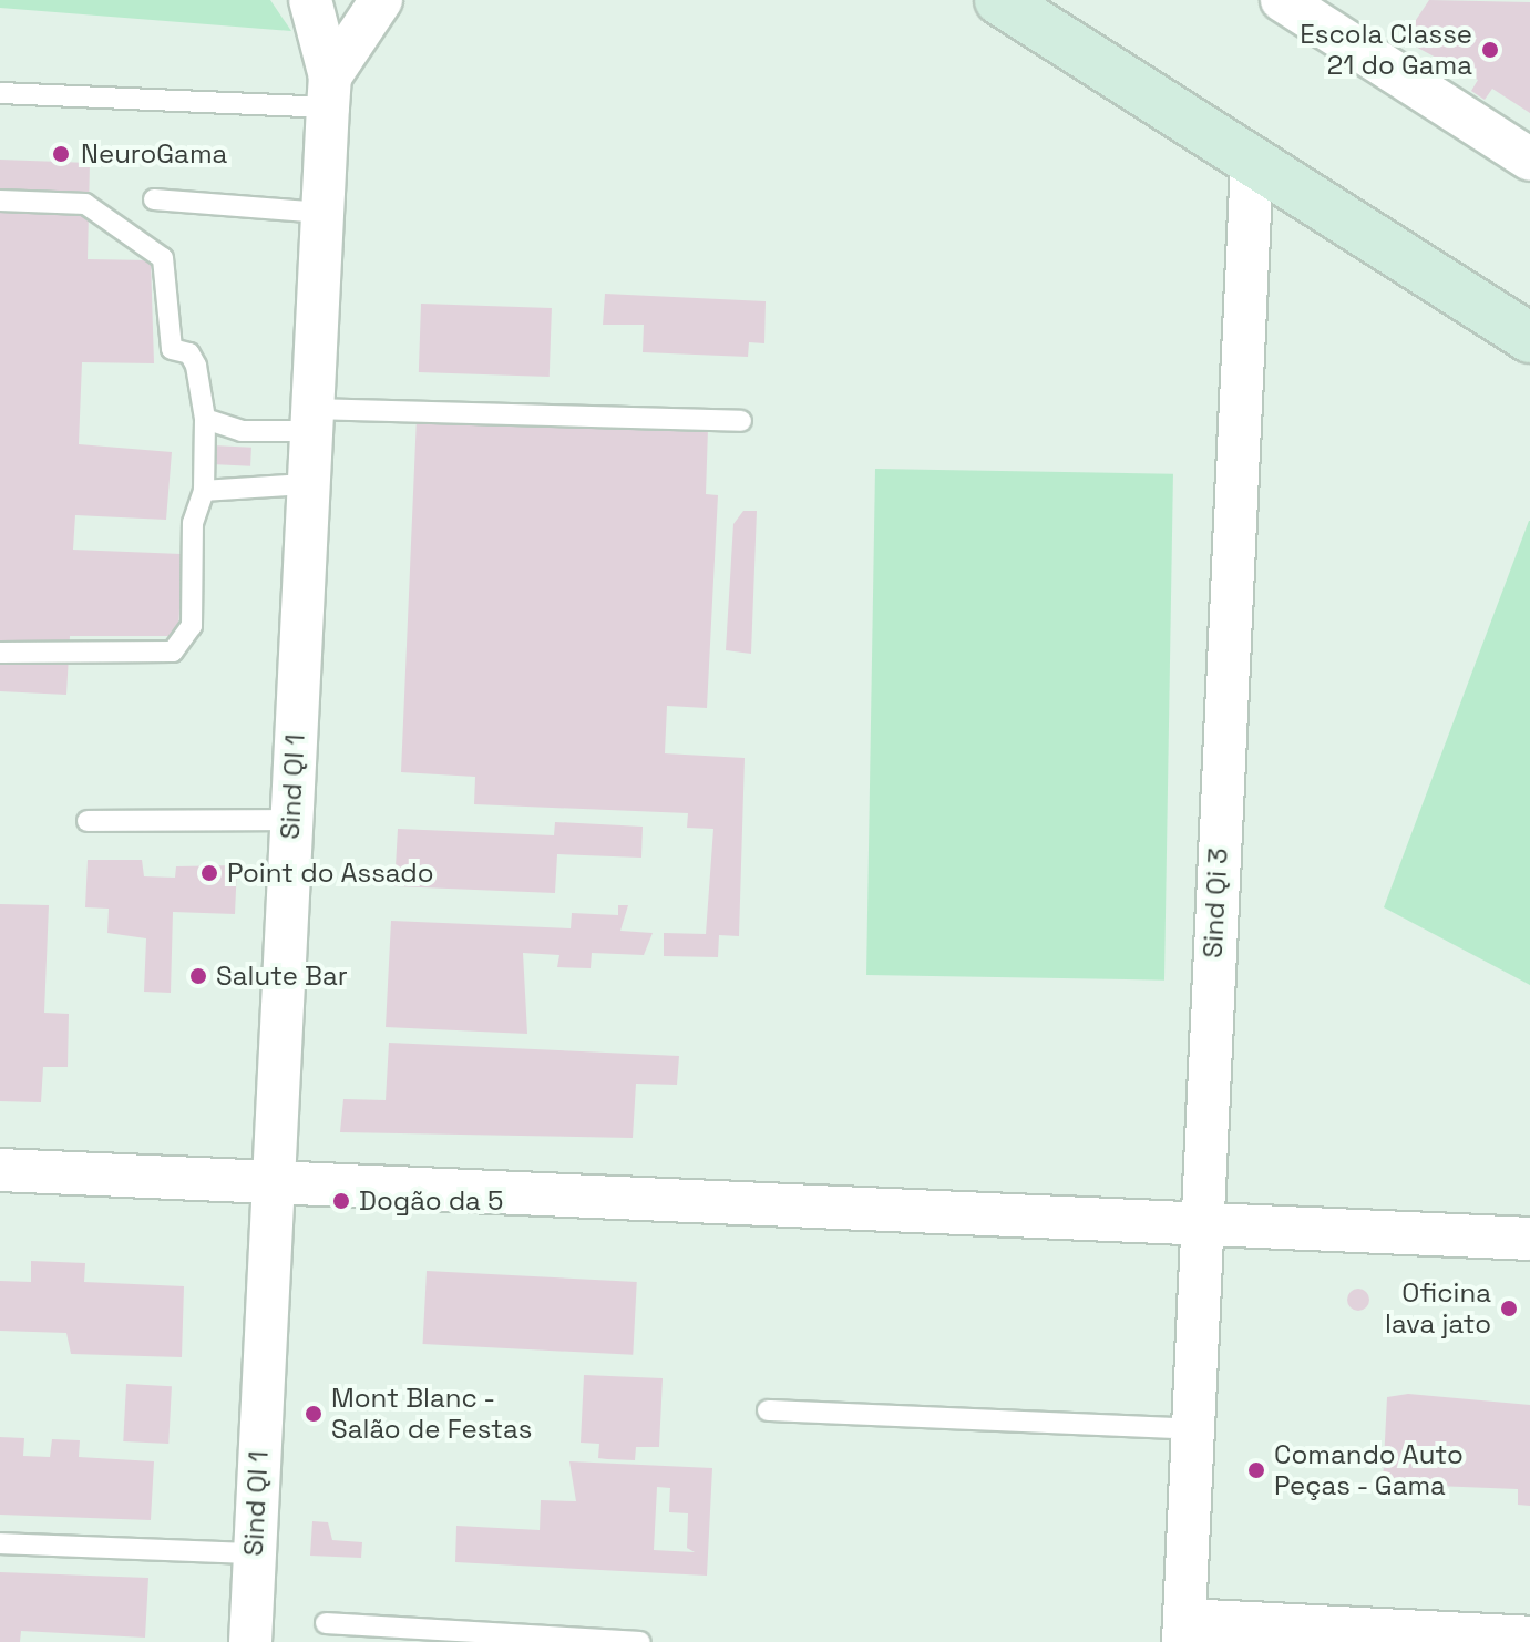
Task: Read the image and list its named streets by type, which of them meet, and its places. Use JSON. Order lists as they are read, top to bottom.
{
  "streets": {
    "street": ["Sind QI 1", "Sind Qi 3"]
  },
  "places": [
    "Escola Classe 21 do Gama",
    "NeuroGama",
    "Point do Assado",
    "Salute Bar",
    "Dogão da 5",
    "Oficina lava jato",
    "Mont Blanc - Salão de Festas",
    "Comando Auto Peças - Gama"
  ]
}
